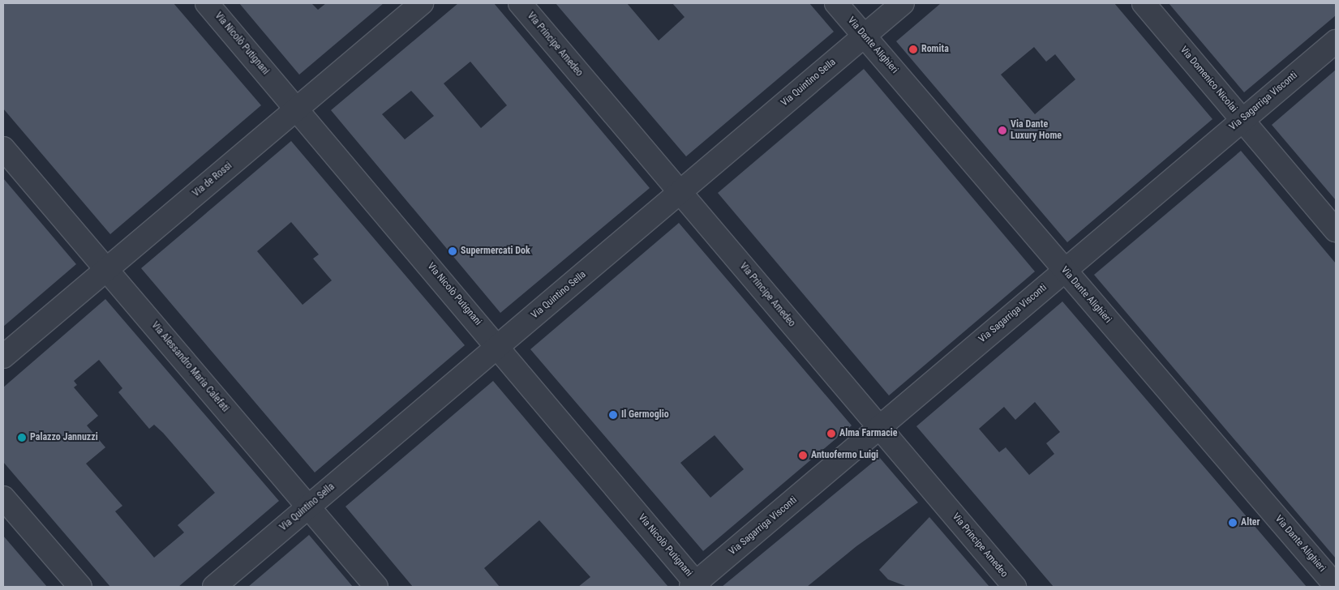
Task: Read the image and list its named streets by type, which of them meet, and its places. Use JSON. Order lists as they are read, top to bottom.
{
  "streets": {
    "street": [
      "Via Nicolò Putignani",
      "Via Principe Amedeo",
      "Via Dante Alighieri",
      "Via Domenico Nicolai",
      "Via Quintino Sella",
      "Via Sagarriga Visconti",
      "Via de Rossi",
      "Via Alessandro Maria Calefati"
    ]
  },
  "crossings": [
    ["Via Nicolò Putignani", "Via Quintino Sella"],
    ["Via Nicolò Putignani", "Via Sagarriga Visconti"],
    ["Via Nicolò Putignani", "Via de Rossi"],
    ["Via Principe Amedeo", "Via Quintino Sella"],
    ["Via Principe Amedeo", "Via Sagarriga Visconti"],
    ["Via Dante Alighieri", "Via Quintino Sella"],
    ["Via Dante Alighieri", "Via Sagarriga Visconti"],
    ["Via Domenico Nicolai", "Via Sagarriga Visconti"],
    ["Via Quintino Sella", "Via Alessandro Maria Calefati"],
    ["Via de Rossi", "Via Alessandro Maria Calefati"]
  ],
  "places": [
    "Romita",
    "Via Dante Luxury Home",
    "Supermercati Dok",
    "Il Germoglio",
    "Alma Farmacie",
    "Palazzo Jannuzzi",
    "Antuofermo Luigi",
    "Alter"
  ]
}
